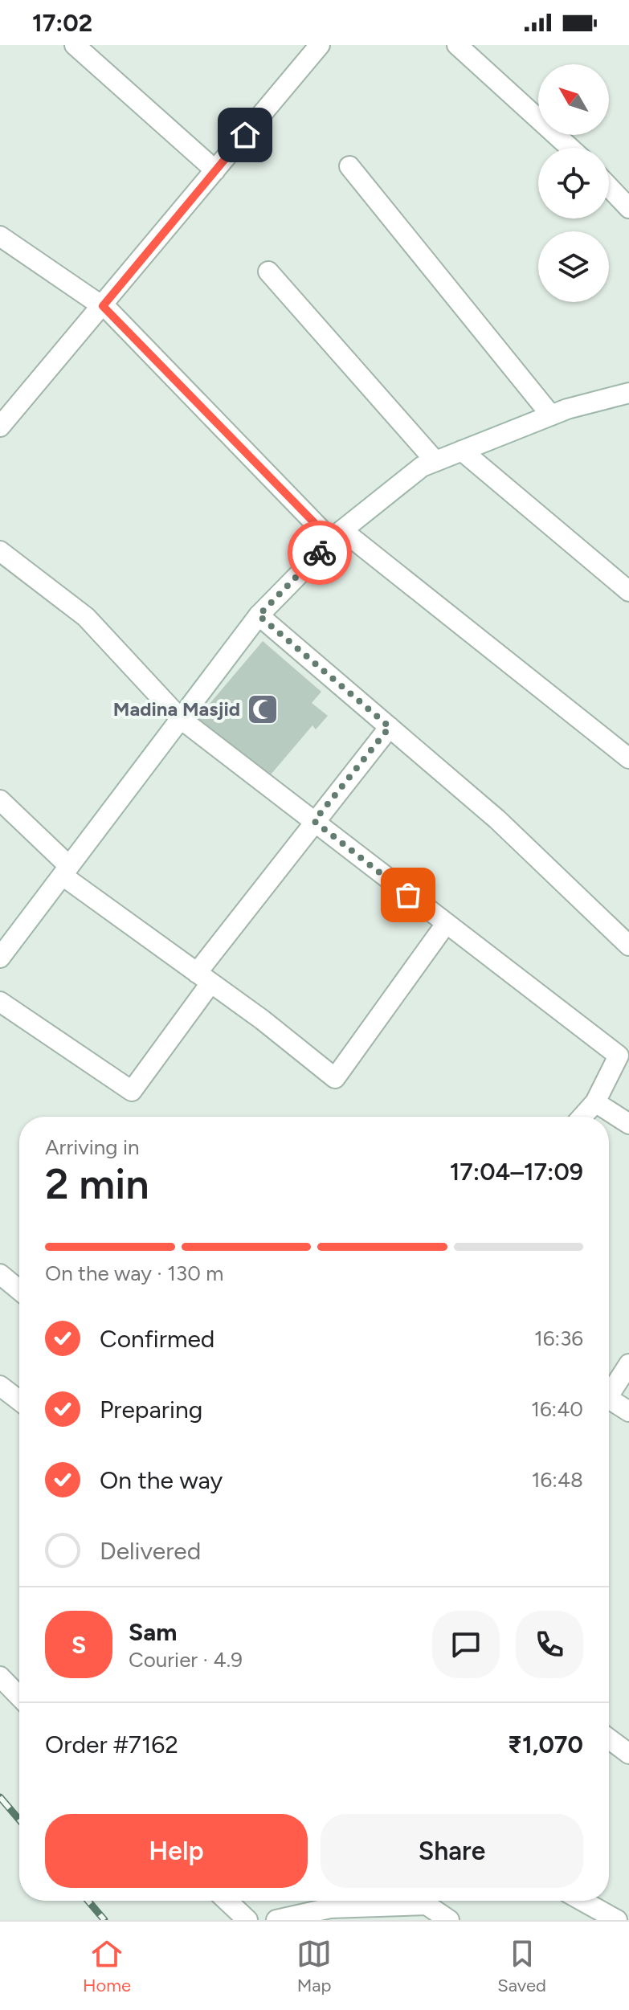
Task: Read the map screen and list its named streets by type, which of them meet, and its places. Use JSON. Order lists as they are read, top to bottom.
{
  "places": {
    "mosque": ["Madina Masjid"]
  },
  "north": "top left",
  "page": {
    "status": "17:02",
    "heading": ["2 min", "Arriving in", "17:04–17:09"],
    "panel": [
      "Sam",
      "Courier · 4.9",
      "Order #7162",
      "₹1,070"
    ],
    "bar": "On the way · 130 m",
    "list": [
      ["Confirmed", "16:36"],
      ["Preparing", "16:40"],
      ["On the way", "16:48"],
      "Delivered"
    ],
    "round": "S",
    "buttons": ["Help", "Share"],
    "tabs": ["Home", "Map", "Saved"]
  }
}
